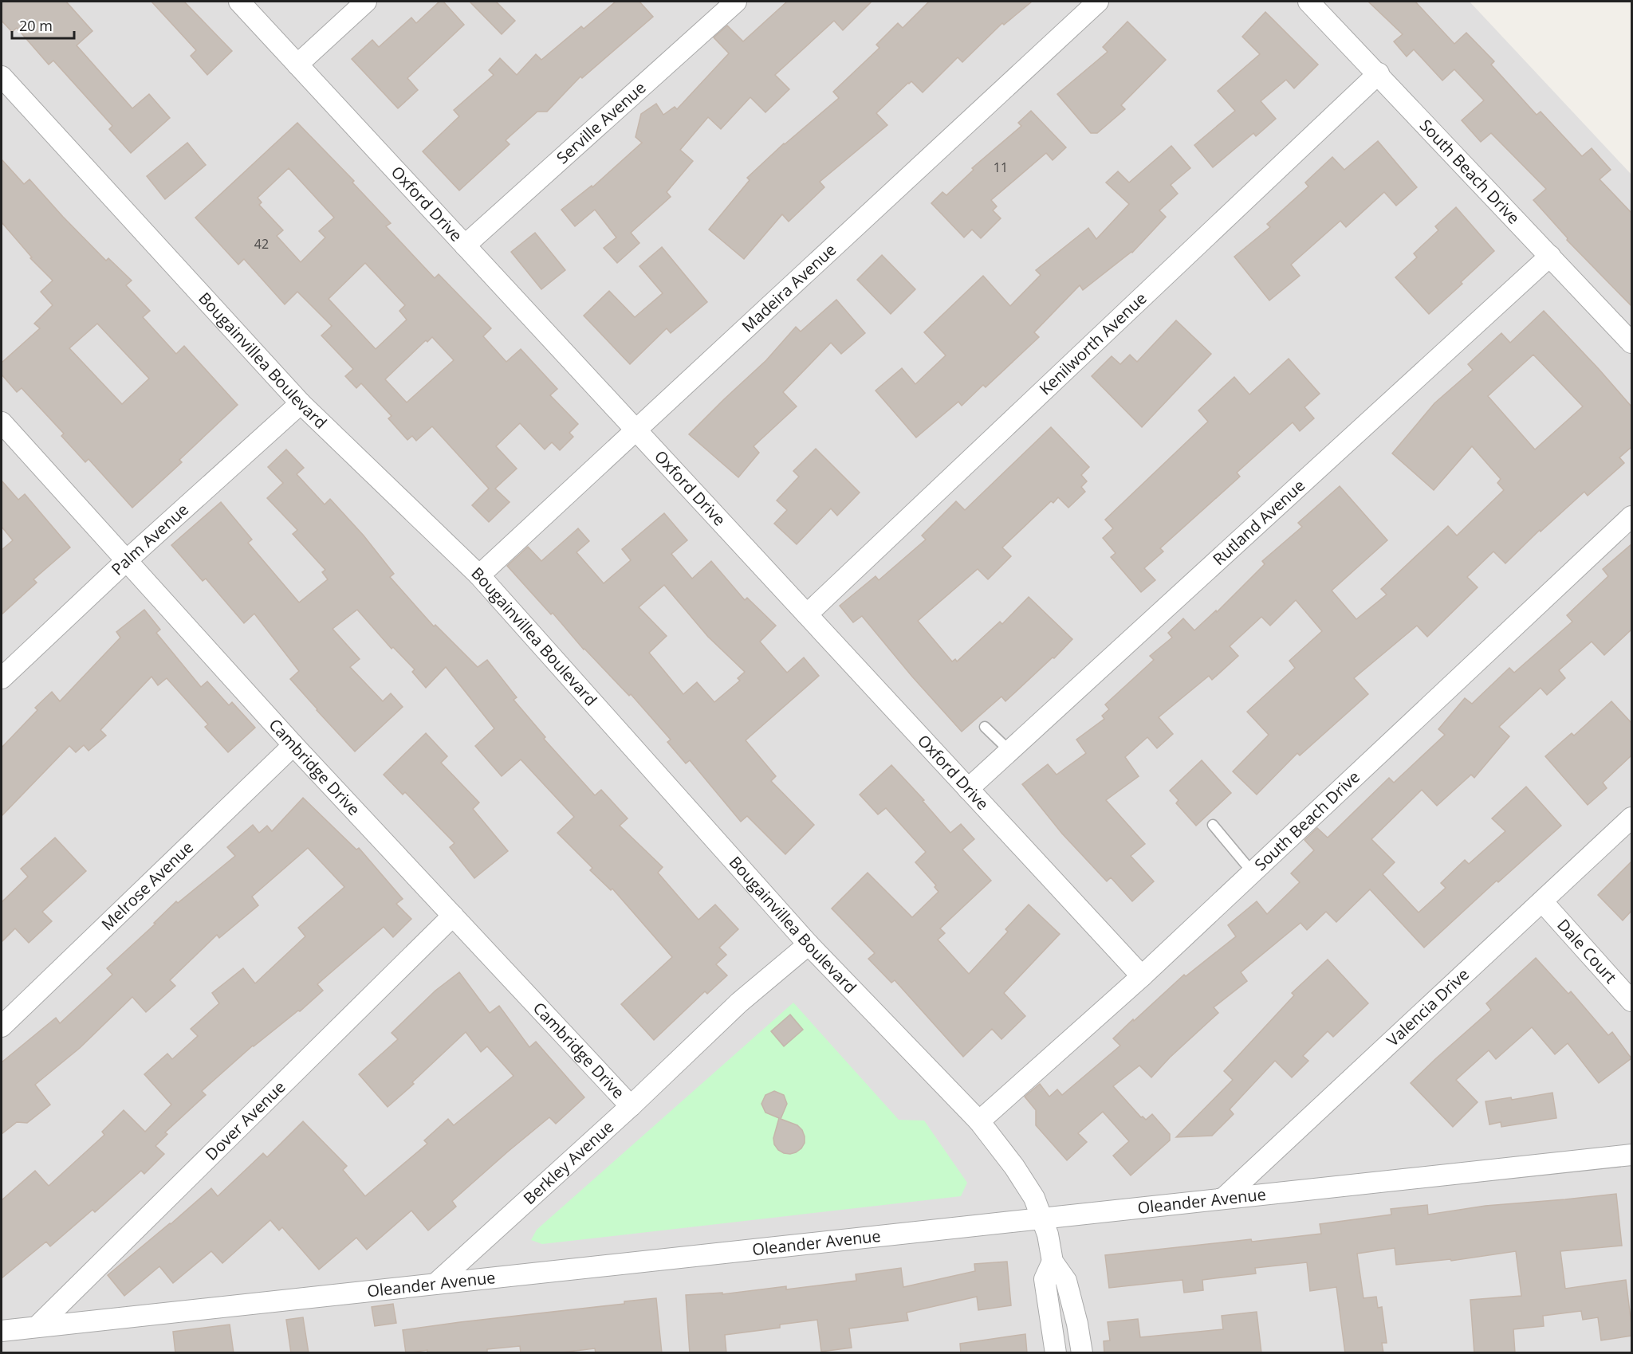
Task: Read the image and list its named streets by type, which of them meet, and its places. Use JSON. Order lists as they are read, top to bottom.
{
  "streets": {
    "street": [
      "Serville Avenue",
      "South Beach Drive",
      "Oxford Drive",
      "Madeira Avenue",
      "Kenilworth Avenue",
      "Bougainvillea Boulevard",
      "Rutland Avenue",
      "Palm Avenue",
      "Cambridge Drive",
      "Melrose Avenue",
      "Dale Court",
      "Valencia Drive",
      "Dover Avenue",
      "Berkley Avenue",
      "Oleander Avenue"
    ]
  },
  "crossings": [
    ["Serville Avenue", "Oxford Drive"],
    ["South Beach Drive", "Oxford Drive"],
    ["South Beach Drive", "Kenilworth Avenue"],
    ["South Beach Drive", "Bougainvillea Boulevard"],
    ["South Beach Drive", "Rutland Avenue"],
    ["Oxford Drive", "Madeira Avenue"],
    ["Oxford Drive", "Kenilworth Avenue"],
    ["Oxford Drive", "Rutland Avenue"],
    ["Madeira Avenue", "Bougainvillea Boulevard"],
    ["Bougainvillea Boulevard", "Palm Avenue"],
    ["Bougainvillea Boulevard", "Berkley Avenue"],
    ["Bougainvillea Boulevard", "Oleander Avenue"],
    ["Palm Avenue", "Cambridge Drive"],
    ["Cambridge Drive", "Melrose Avenue"],
    ["Cambridge Drive", "Dover Avenue"],
    ["Cambridge Drive", "Berkley Avenue"],
    ["Dale Court", "Valencia Drive"],
    ["Valencia Drive", "Oleander Avenue"],
    ["Dover Avenue", "Oleander Avenue"],
    ["Berkley Avenue", "Oleander Avenue"]
  ],
  "house_numbers": ["11", "42"],
  "scale_bar": "20 m"
}
